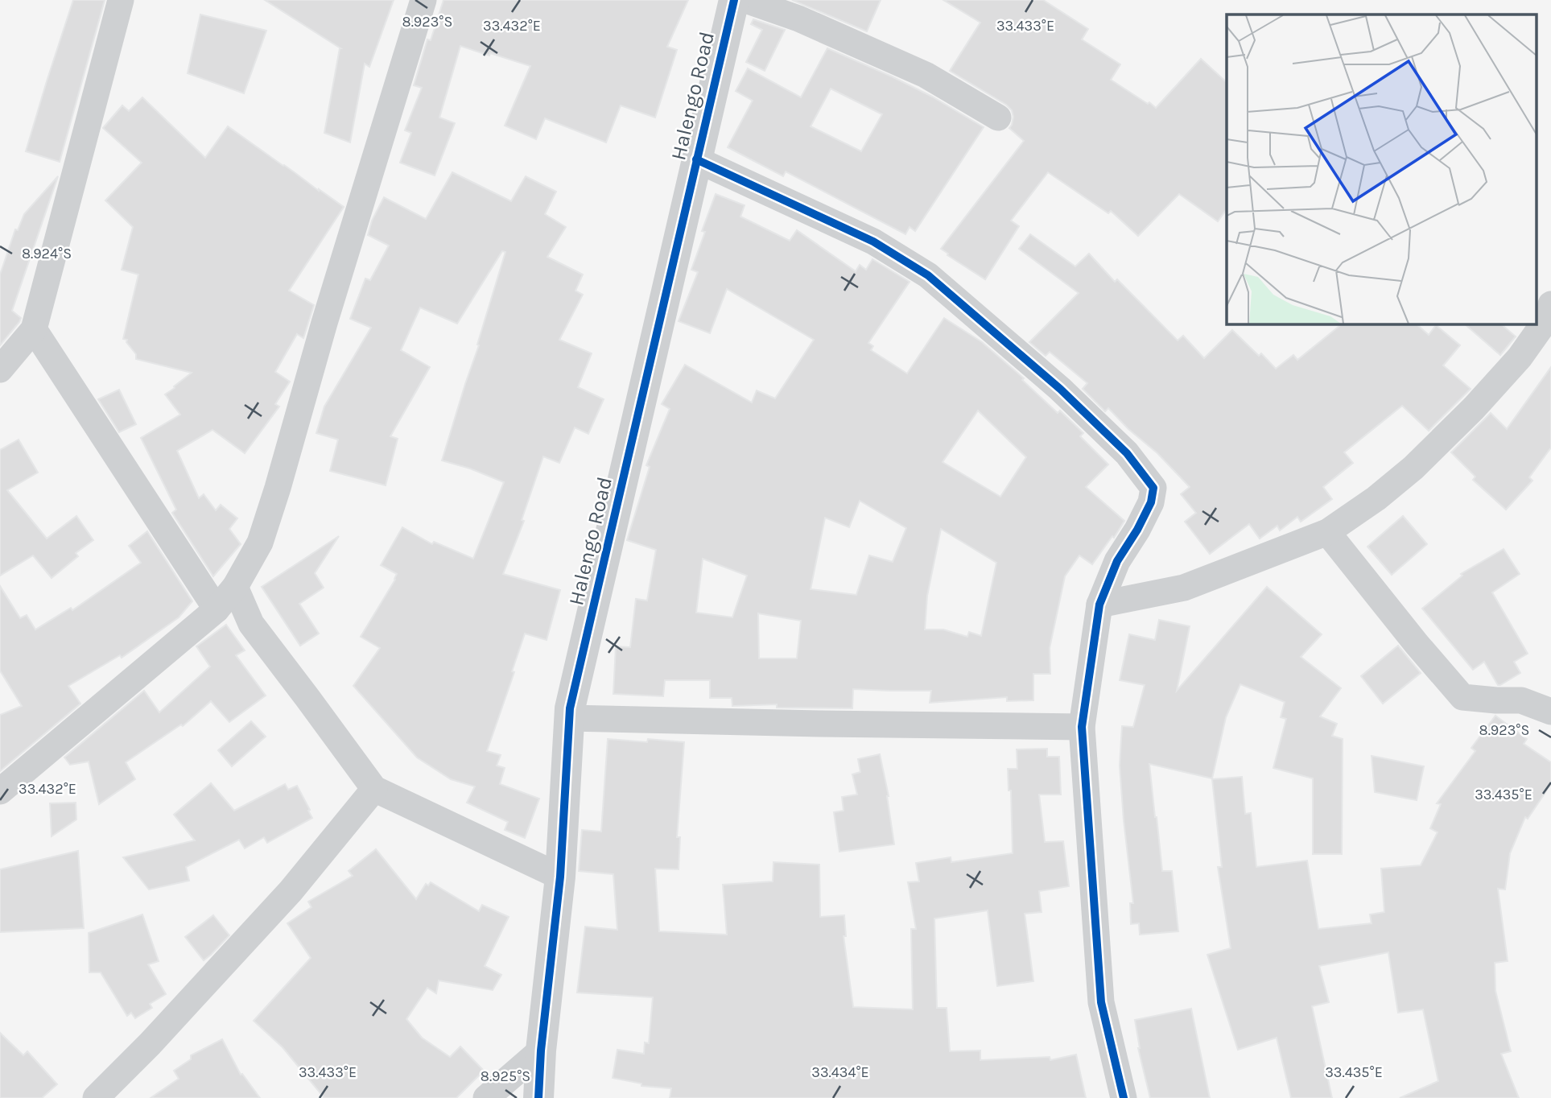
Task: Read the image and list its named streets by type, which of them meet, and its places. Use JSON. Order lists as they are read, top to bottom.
{
  "streets": {
    "street": ["Halengo Road"]
  },
  "coordinates": [
    "8.923°S",
    "33.432°E",
    "33.433°E",
    "8.924°S",
    "33.435°E",
    "33.434°E",
    "8.925°S"
  ]
}
